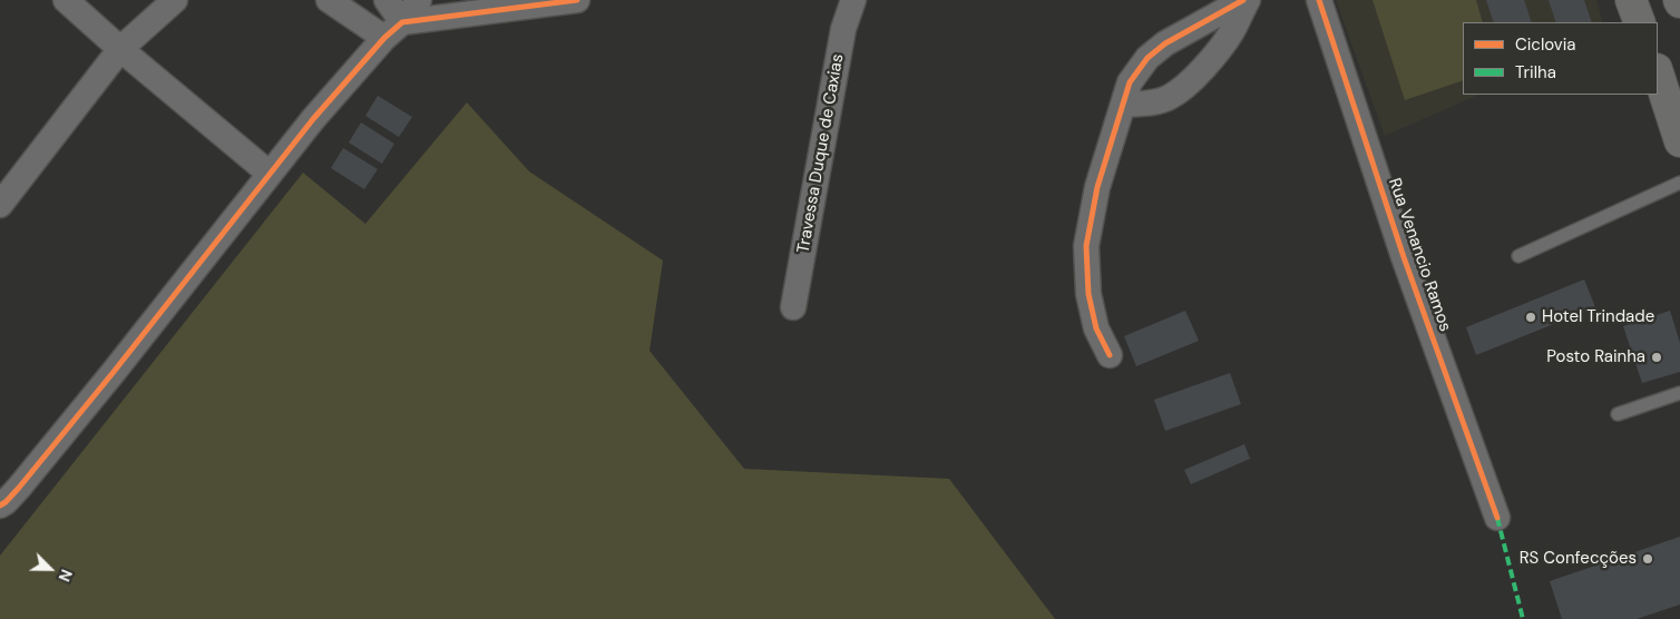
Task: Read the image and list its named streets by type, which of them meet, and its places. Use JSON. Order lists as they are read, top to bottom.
{
  "streets": {
    "street": ["Travessa Duque de Caxias", "Rua Venancio Ramos"]
  },
  "places": ["Hotel Trindade", "Posto Rainha", "RS Confecções"],
  "legend": ["Ciclovia", "Trilha"],
  "north": "bottom right"
}
